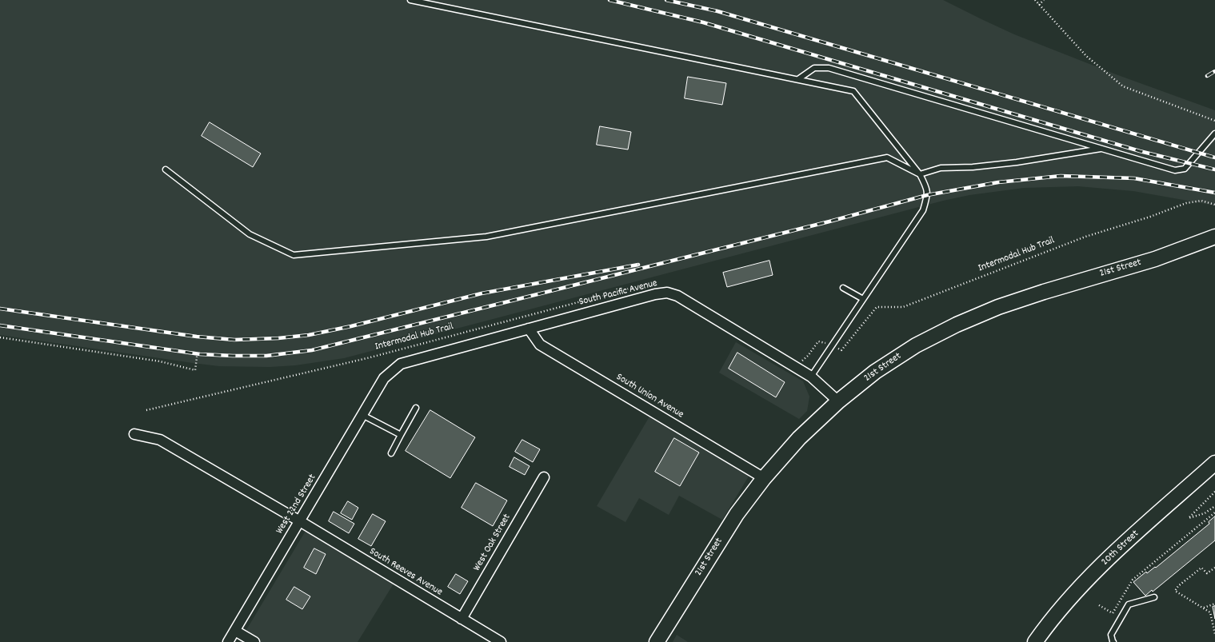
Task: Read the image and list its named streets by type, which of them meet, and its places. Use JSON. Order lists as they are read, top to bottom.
{
  "streets": {
    "main road": ["21st Street", "20th Street"],
    "street": [
      "South Pacific Avenue",
      "South Union Avenue",
      "West 22nd Street",
      "West Oak Street",
      "South Reeves Avenue"
    ],
    "path": ["Intermodal Hub Trail"]
  },
  "crossings": [
    ["21st Street", "South Pacific Avenue"],
    ["21st Street", "South Union Avenue"],
    ["South Pacific Avenue", "South Union Avenue"],
    ["South Pacific Avenue", "West 22nd Street"],
    ["West 22nd Street", "South Reeves Avenue"],
    ["West Oak Street", "South Reeves Avenue"]
  ]
}
